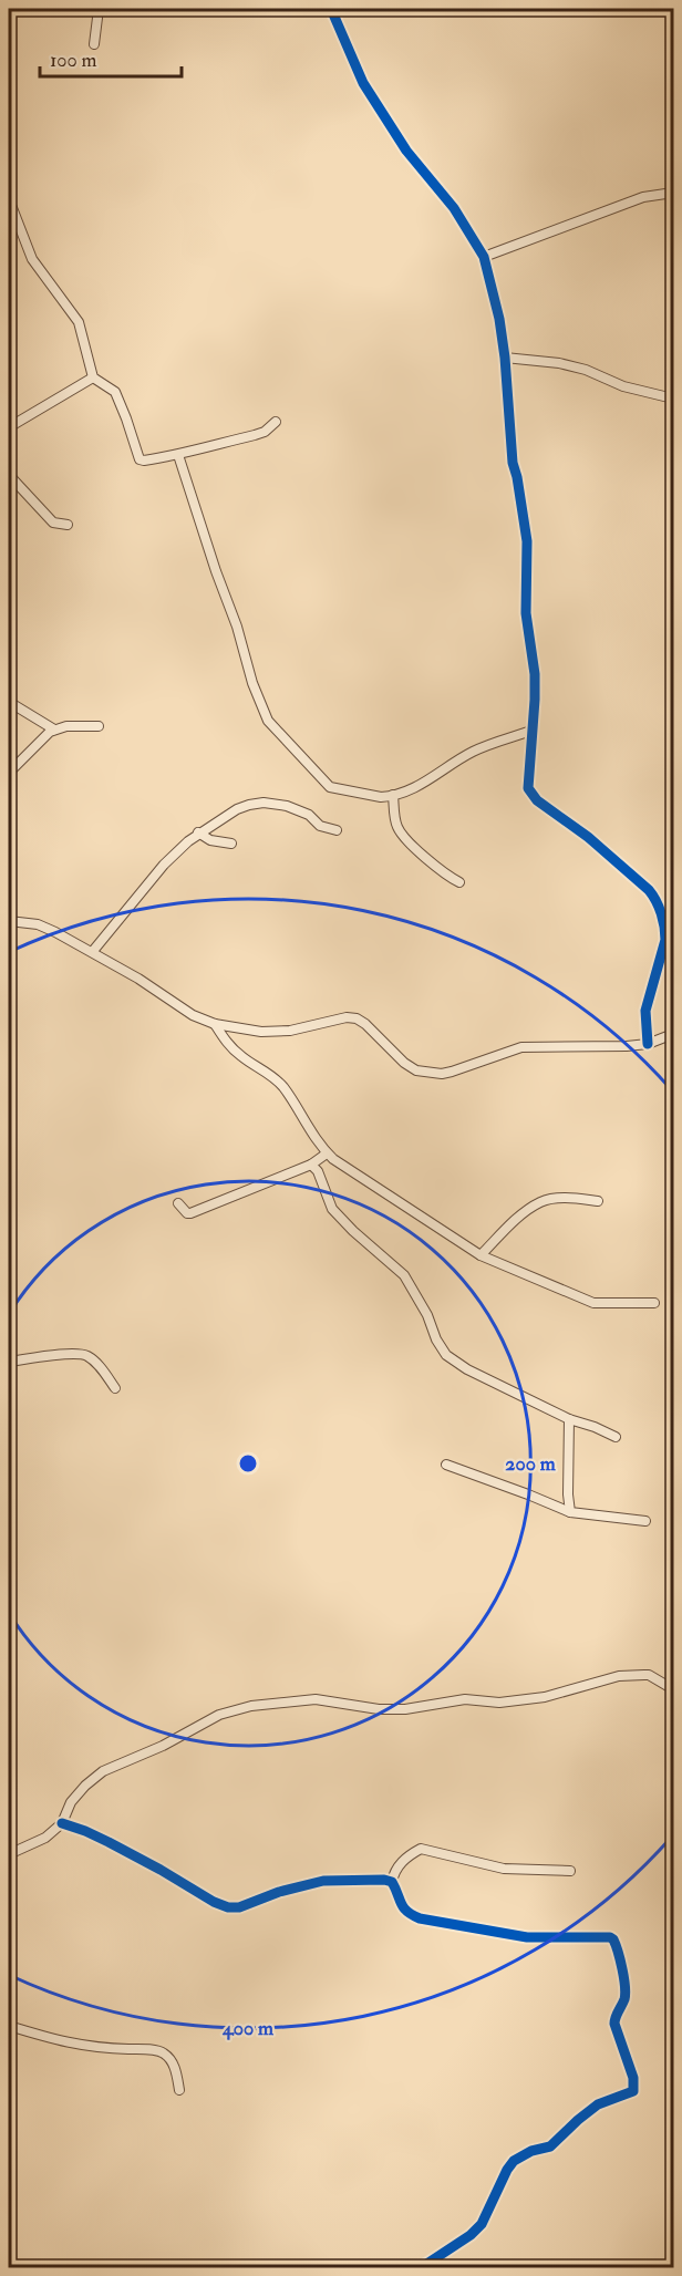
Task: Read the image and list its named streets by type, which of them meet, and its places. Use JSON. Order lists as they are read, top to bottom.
{
  "scale_bar": "100 m",
  "rings": ["200 m", "400 m"]
}
